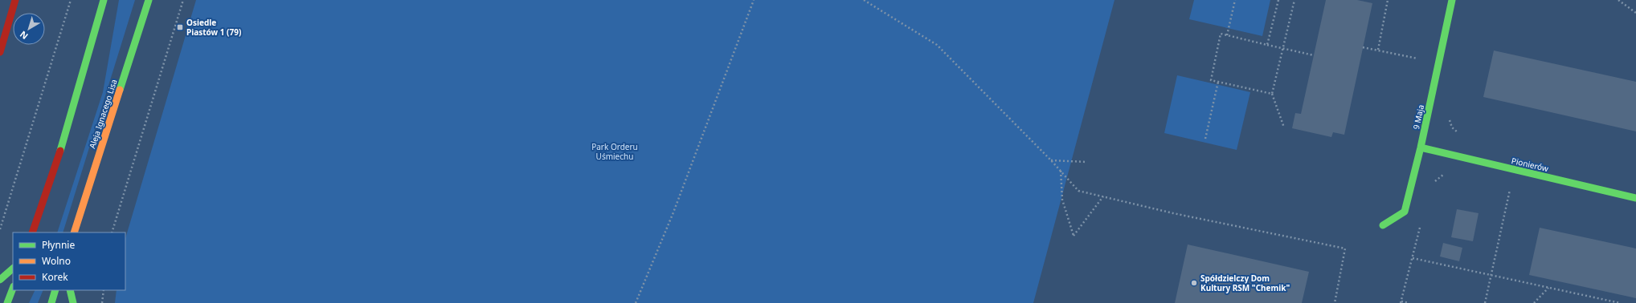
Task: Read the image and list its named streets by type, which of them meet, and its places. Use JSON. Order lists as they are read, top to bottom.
{
  "streets": {
    "street": ["Aleja Ignacego Lisa", "9 Maja", "Pionierów"]
  },
  "crossings": [
    ["9 Maja", "Pionierów"]
  ],
  "parks": ["Park Orderu Uśmiechu"],
  "places": {
    "transit": ["Osiedle Piastów 1 (79)"],
    "other": ["Spółdzielczy Dom Kultury RSM \"Chemik\""]
  },
  "legend": ["Płynnie", "Wolno", "Korek"],
  "north": "bottom left"
}
